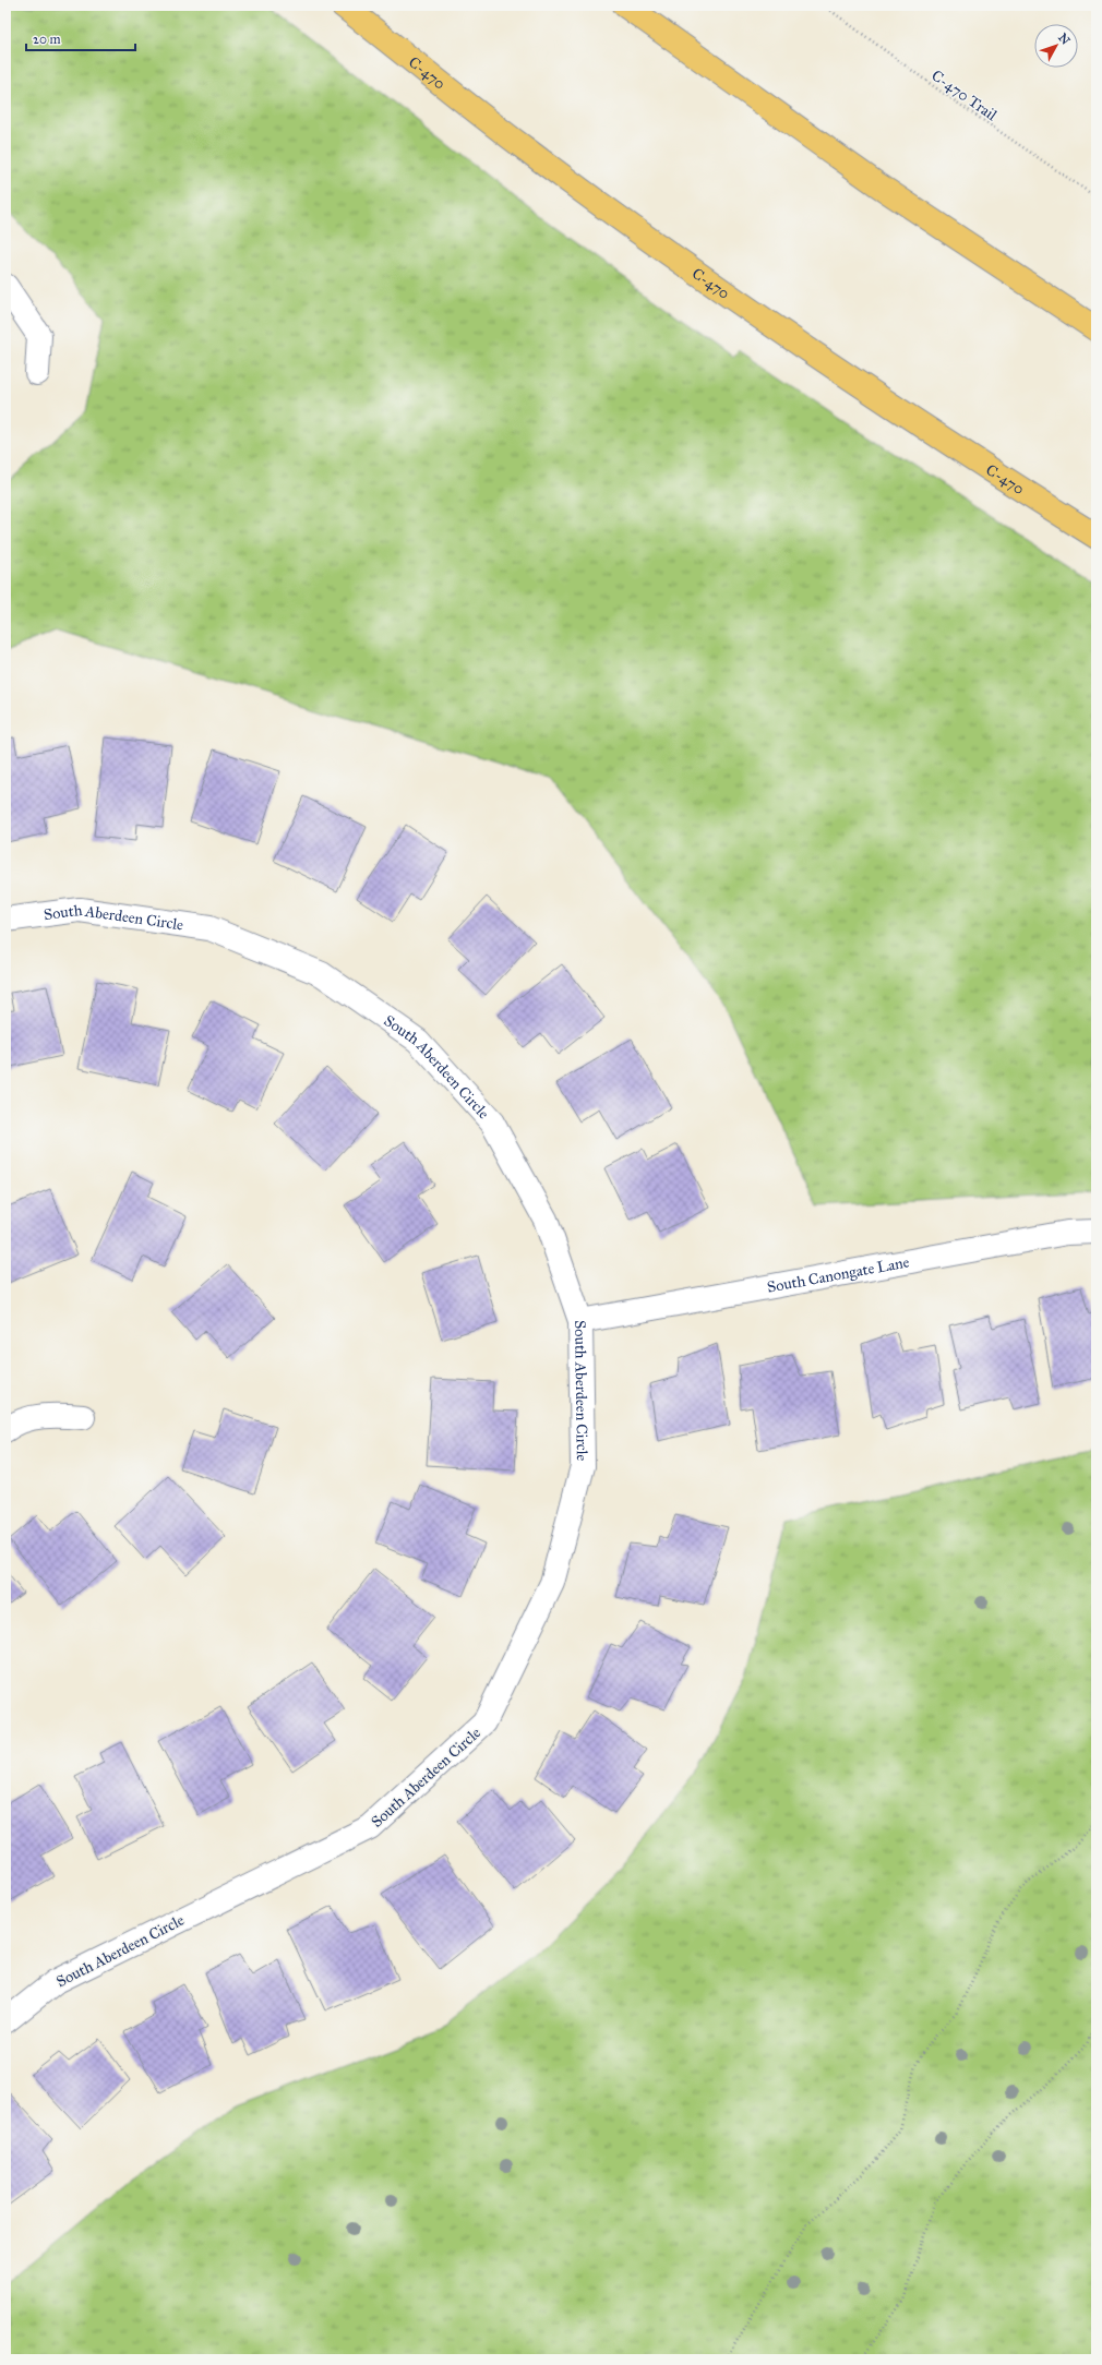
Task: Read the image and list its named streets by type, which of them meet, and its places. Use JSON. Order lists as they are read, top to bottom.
{
  "streets": {
    "highway": ["C-470"],
    "street": ["South Aberdeen Circle", "South Canongate Lane"],
    "path": ["C-470 Trail"]
  },
  "crossings": [
    ["South Aberdeen Circle", "South Canongate Lane"]
  ],
  "scale_bar": "20 m",
  "north": "top right"
}
